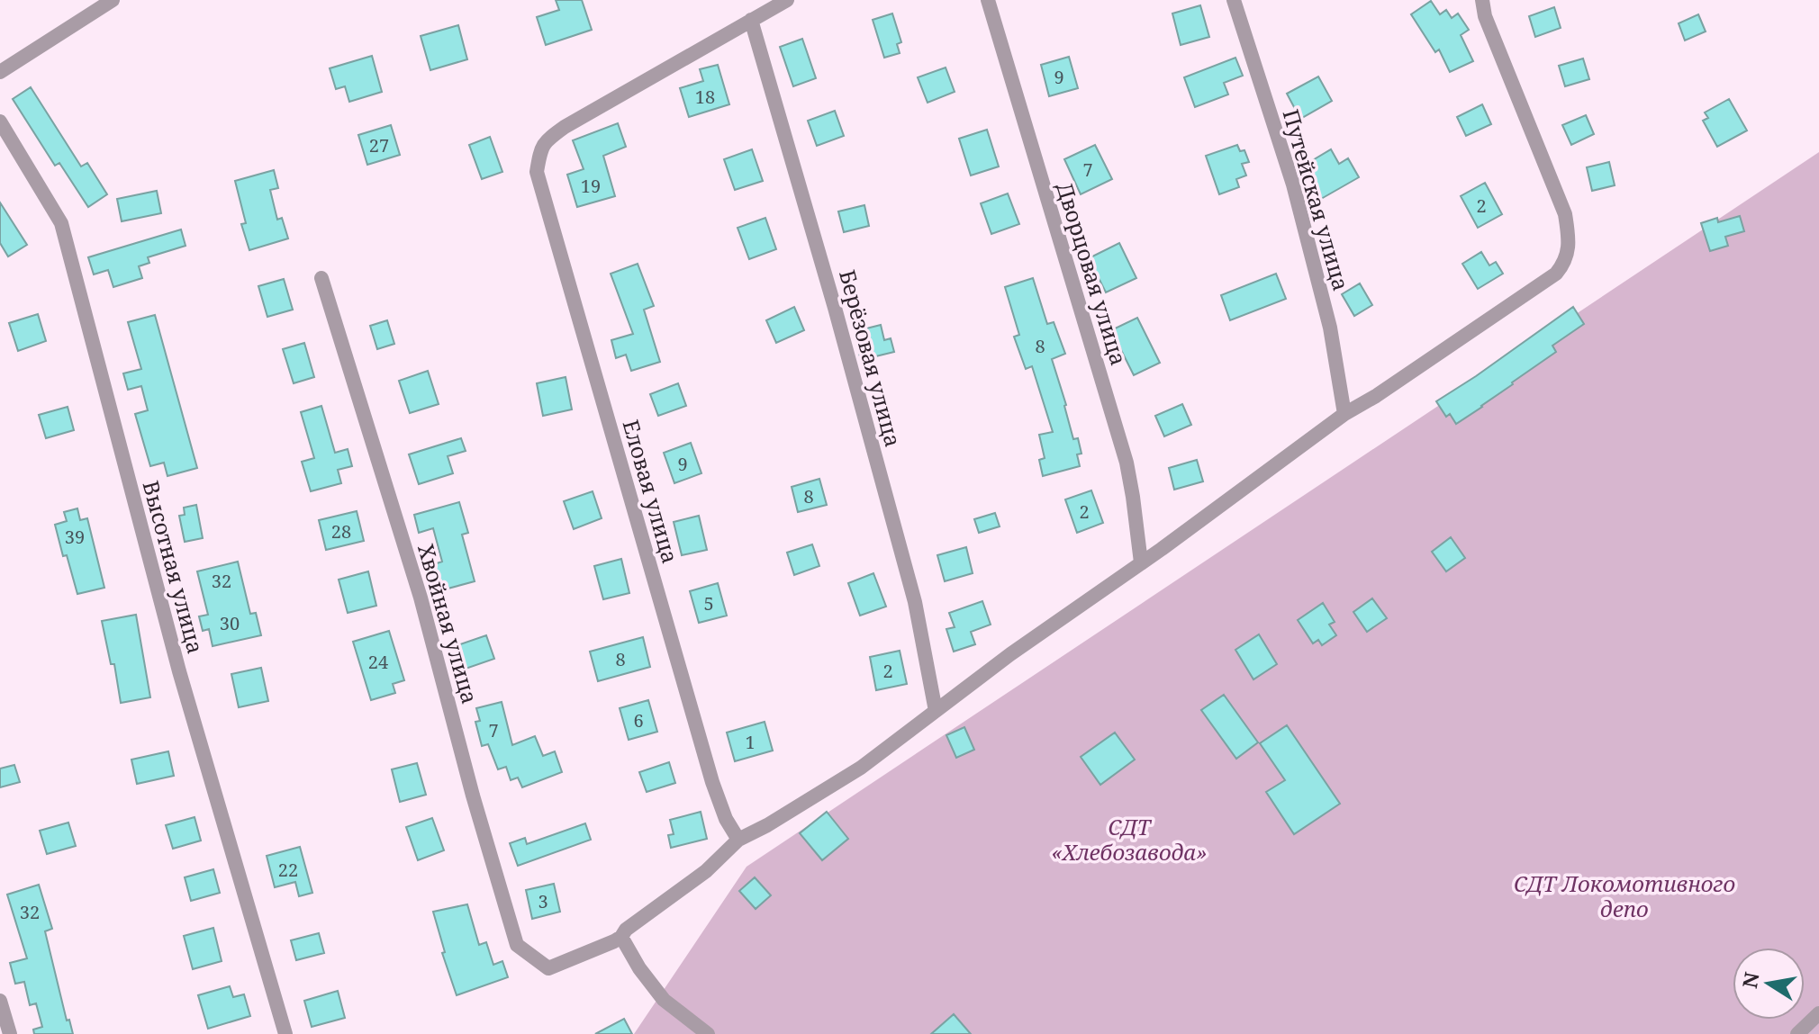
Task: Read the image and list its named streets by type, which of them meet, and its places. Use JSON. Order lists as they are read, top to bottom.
{
  "streets": {
    "street": [
      "Путейская улица",
      "Дворцовая улица",
      "Берёзовая улица",
      "Еловая улица",
      "Высотная улица",
      "Хвойная улица"
    ]
  },
  "crossings": [
    ["Берёзовая улица", "Еловая улица"]
  ],
  "parks": ["СДТ «Хлебозавода»", "СДТ Локомотивного депо"],
  "house_numbers": [
    "9",
    "18",
    "27",
    "7",
    "19",
    "2",
    "8",
    "9",
    "8",
    "2",
    "28",
    "39",
    "32",
    "5",
    "30",
    "8",
    "24",
    "2",
    "6",
    "7",
    "1",
    "22",
    "3",
    "32"
  ],
  "north": "left"
}
